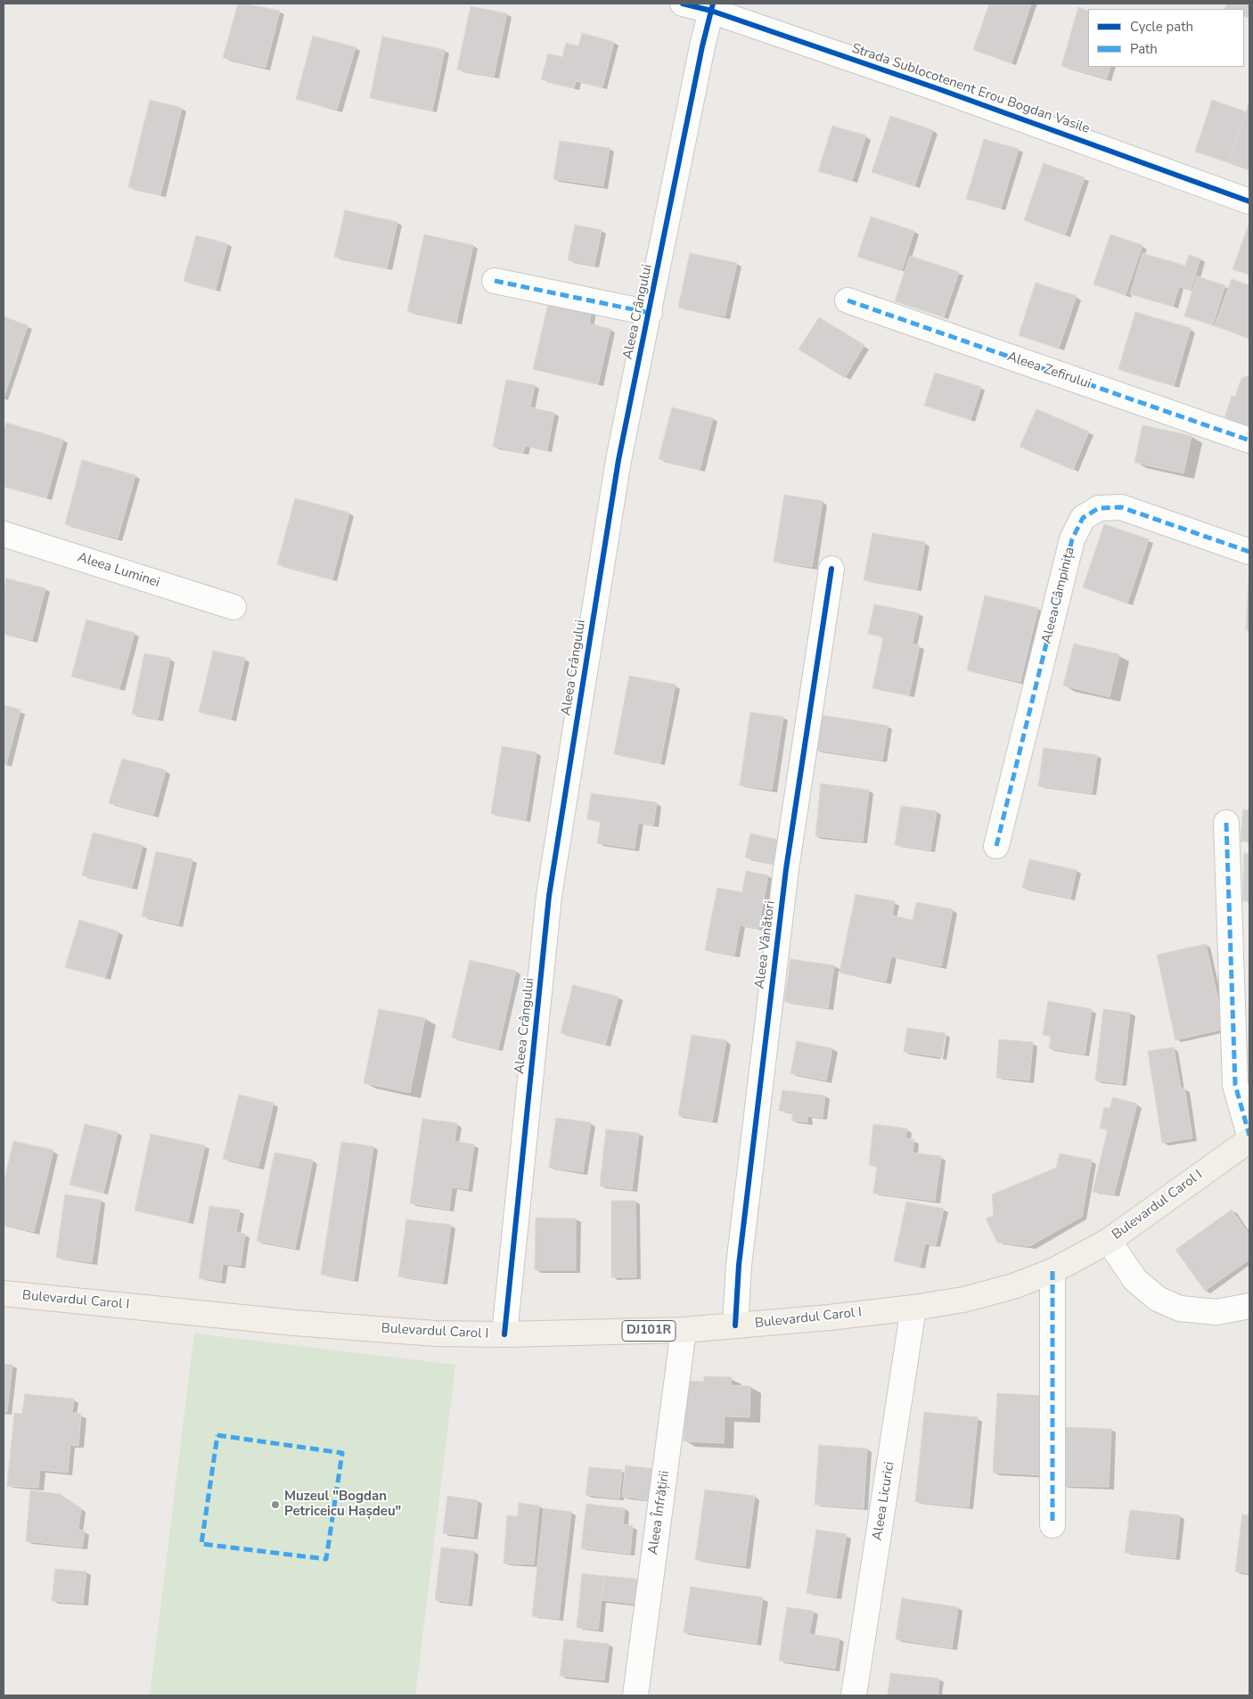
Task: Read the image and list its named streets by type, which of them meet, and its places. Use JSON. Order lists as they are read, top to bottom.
{
  "streets": {
    "main road": ["Bulevardul Carol I", "DJ101R"],
    "street": [
      "Strada Sublocotenent Erou Bogdan Vasile",
      "Aleea Crângului",
      "Aleea Zefirului",
      "Aleea Luminei",
      "Aleea Câmpinița",
      "Aleea Vânători",
      "Aleea Licurici",
      "Aleea Înfrățirii"
    ]
  },
  "crossings": [
    ["Strada Sublocotenent Erou Bogdan Vasile", "Aleea Crângului"],
    ["Aleea Crângului", "Bulevardul Carol I"],
    ["Aleea Vânători", "Bulevardul Carol I"],
    ["Bulevardul Carol I", "Aleea Licurici"],
    ["Bulevardul Carol I", "Aleea Înfrățirii"]
  ],
  "places": ["Muzeul \"Bogdan Petriceicu Hașdeu\""],
  "legend": ["Cycle path", "Path"]
}
